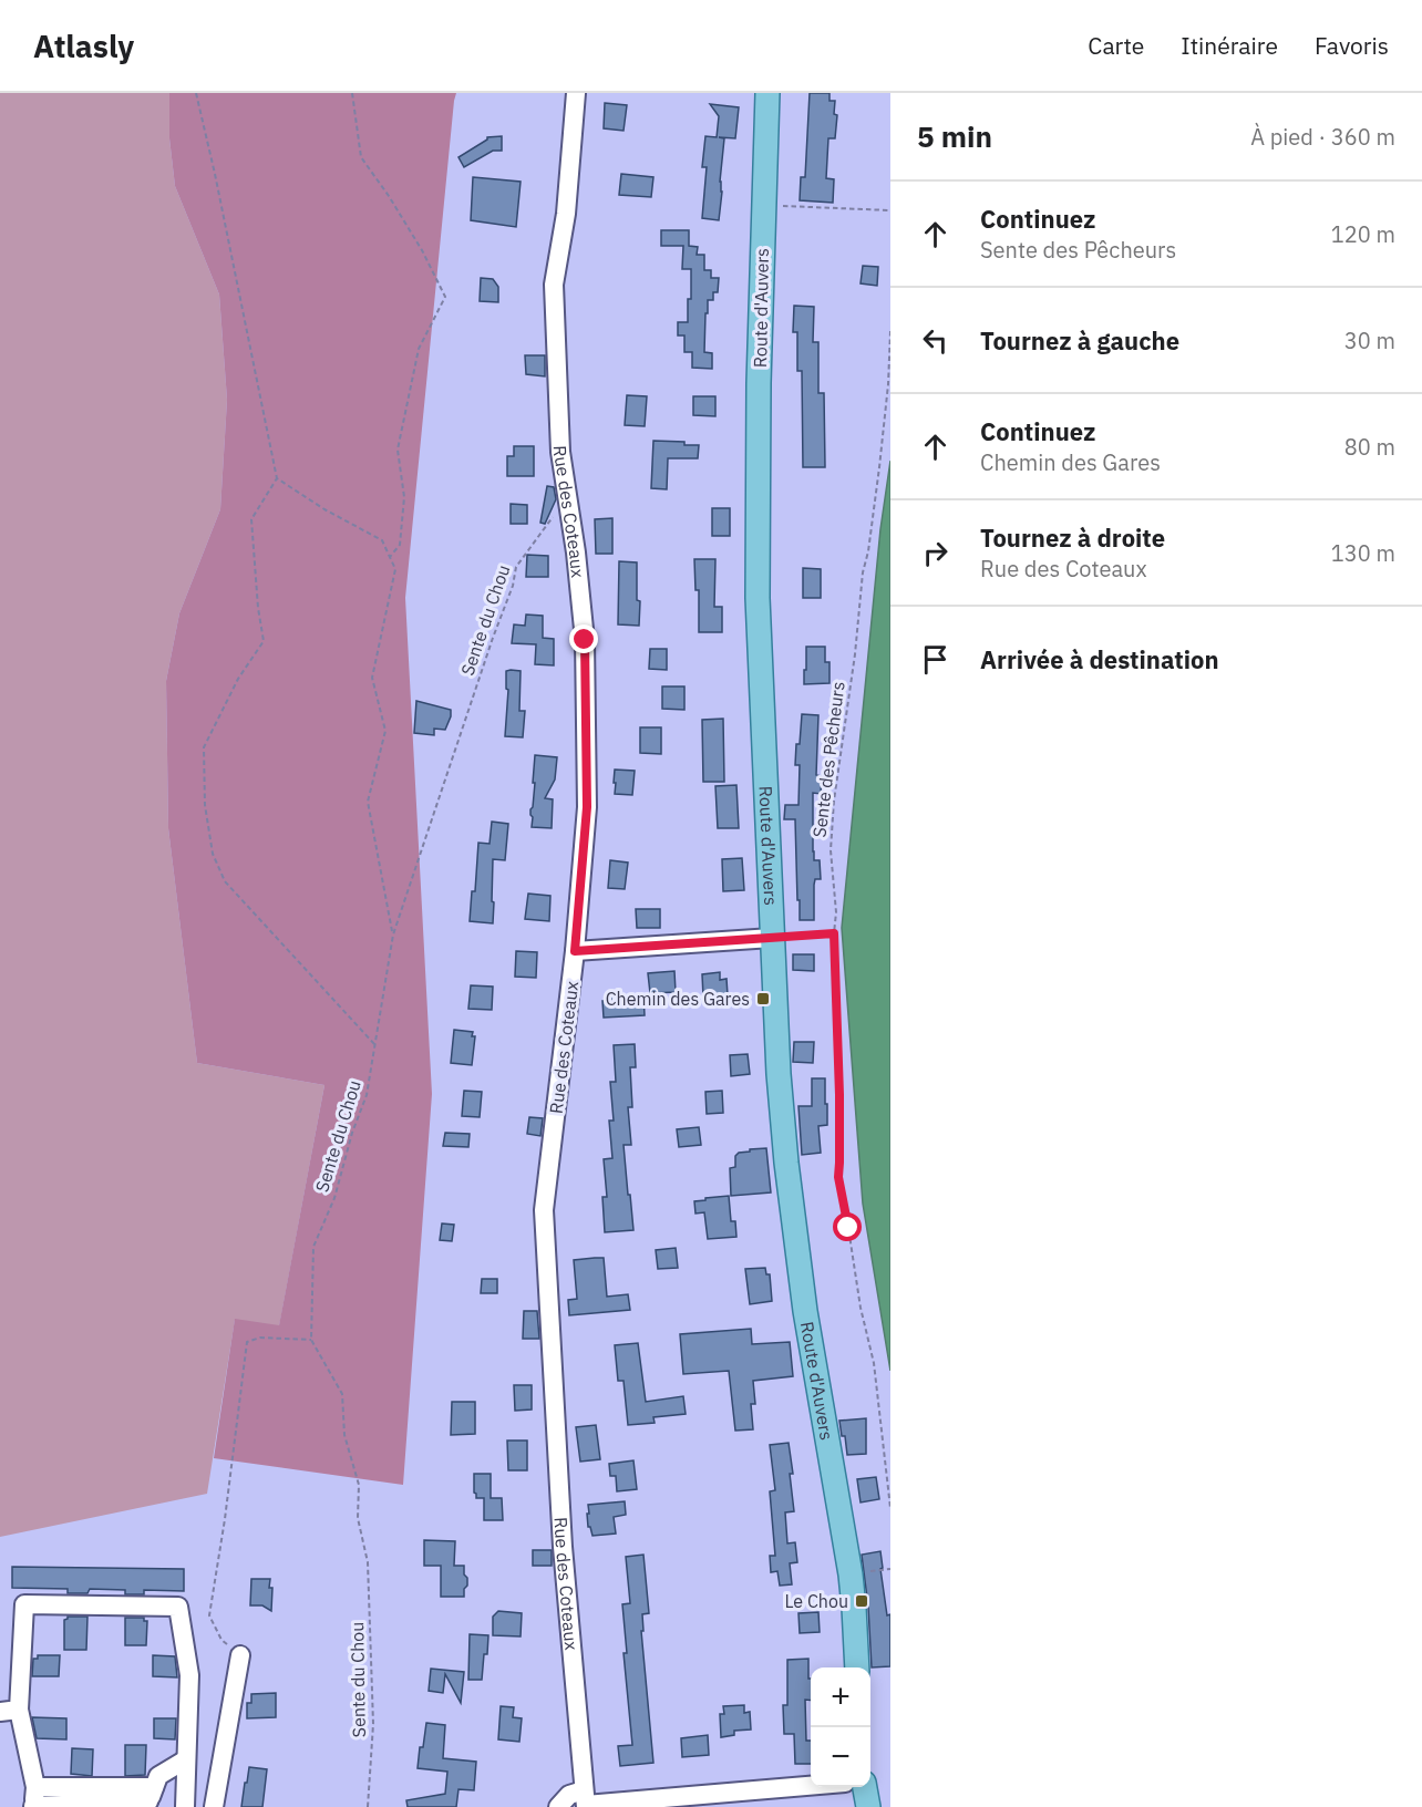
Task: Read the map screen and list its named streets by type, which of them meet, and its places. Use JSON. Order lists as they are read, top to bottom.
{
  "streets": {
    "main road": ["Route d'Auvers"],
    "street": ["Rue des Coteaux"],
    "path": ["Sente du Chou", "Sente des Pêcheurs"]
  },
  "crossings": [
    ["Rue des Coteaux", "Sente du Chou"]
  ],
  "places": {
    "transit": ["Chemin des Gares", "Le Chou"]
  },
  "page": {
    "header": "Atlasly",
    "nav": ["Carte", "Itinéraire", "Favoris"],
    "heading": ["5 min", "À pied · 360 m"],
    "list": [
      ["Continuez", "Sente des Pêcheurs", "120 m"],
      ["Tournez à gauche", "30 m"],
      ["Continuez", "Chemin des Gares", "80 m"],
      ["Tournez à droite", "Rue des Coteaux", "130 m"],
      "Arrivée à destination"
    ],
    "map_buttons": ["+", "−"]
  }
}
